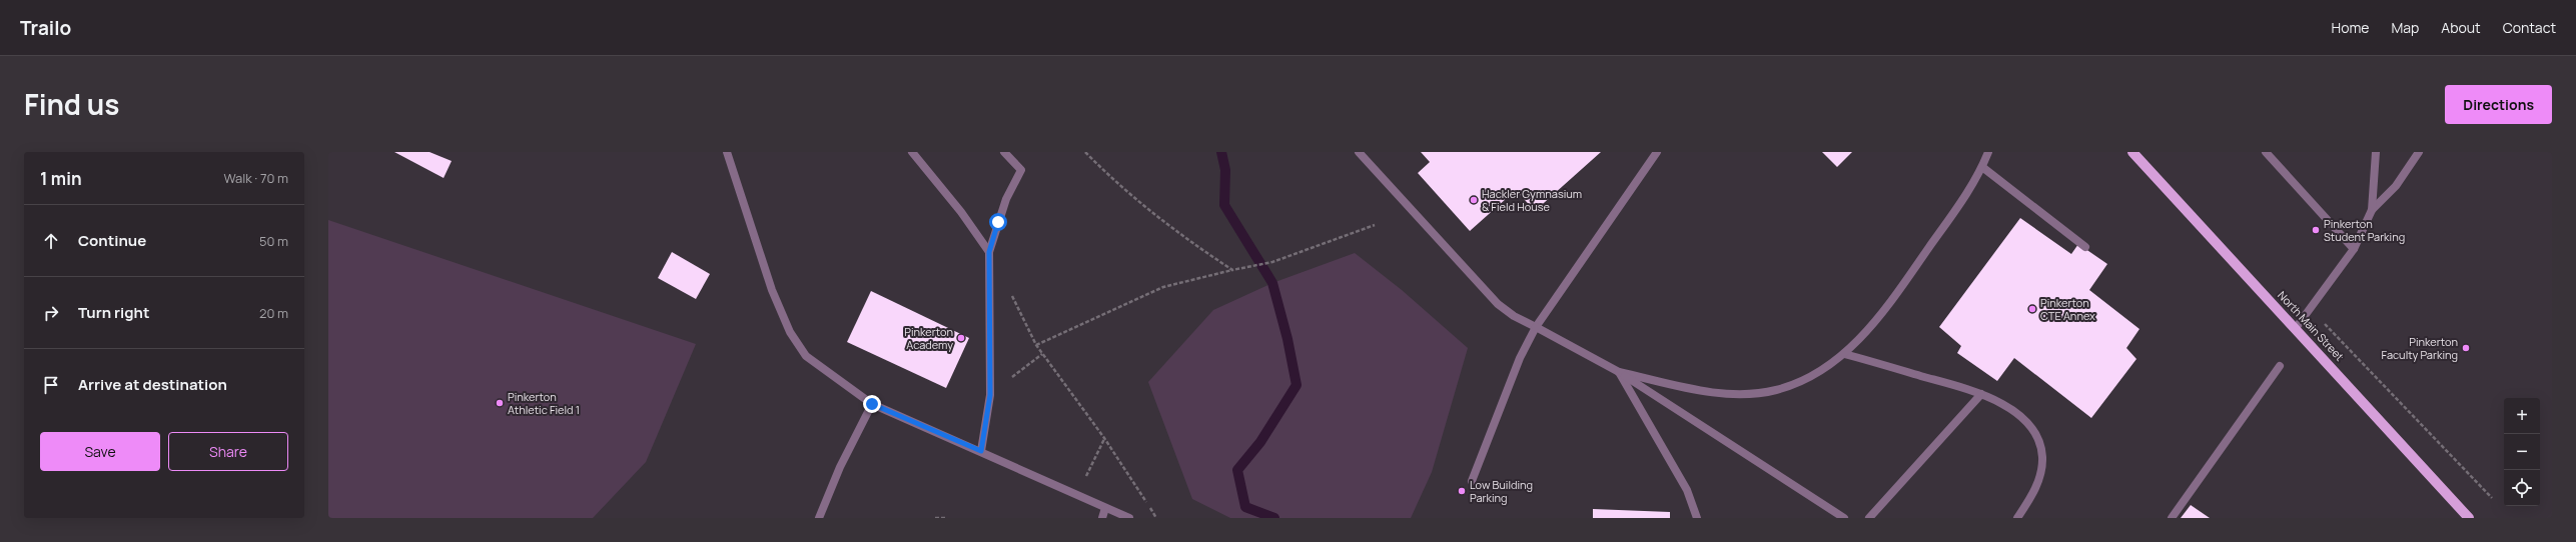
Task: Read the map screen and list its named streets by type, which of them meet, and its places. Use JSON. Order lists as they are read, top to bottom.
{
  "streets": {
    "main road": ["North Main Street"]
  },
  "places": [
    "Hackler Gymnasium & Field House",
    "Pinkerton Student Parking",
    "Pinkerton CTE Annex",
    "Pinkerton Academy",
    "Pinkerton Faculty Parking",
    "Pinkerton Athletic Field 1",
    "Low Building Parking"
  ],
  "page": {
    "header": "Trailo",
    "nav": [
      "Home",
      "Map",
      "About",
      "Contact"
    ],
    "title": "Find us",
    "buttons": [
      "Directions",
      ["Save", "Share"]
    ],
    "heading": ["1 min", "Walk · 70 m"],
    "list": [
      ["Continue", "50 m"],
      ["Turn right", "20 m"],
      "Arrive at destination"
    ],
    "map_buttons": ["+", "−"]
  }
}
